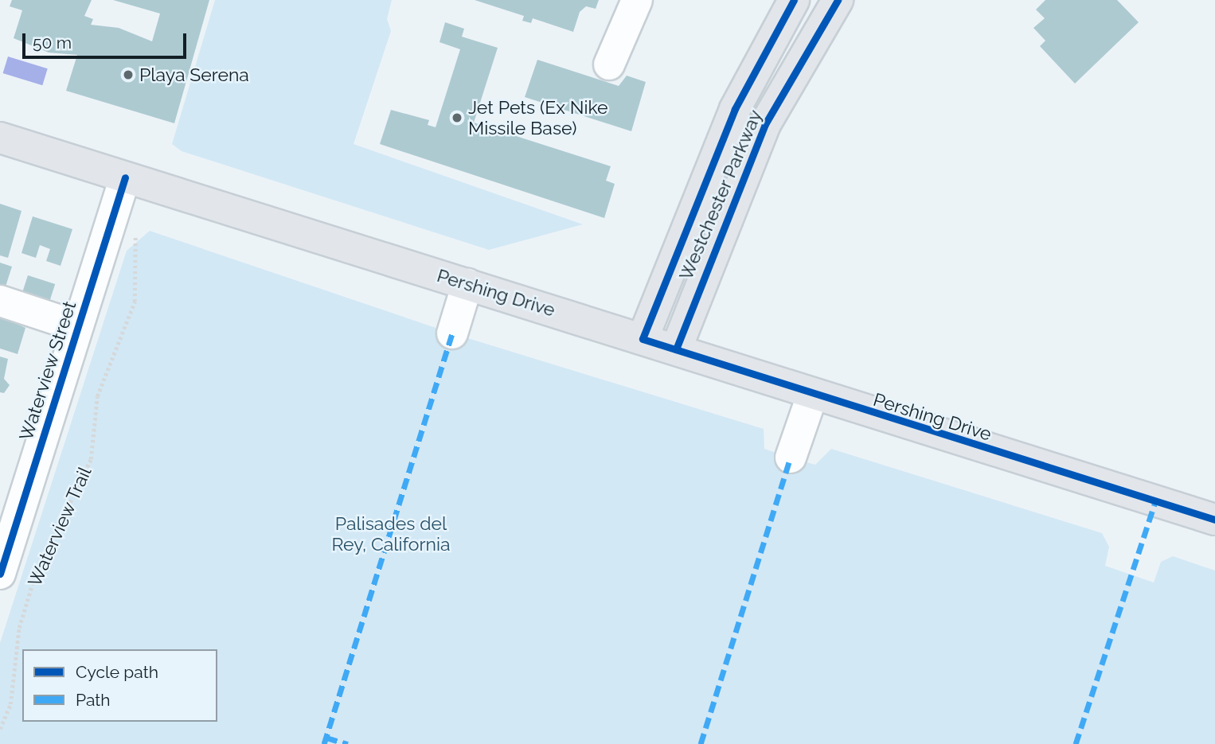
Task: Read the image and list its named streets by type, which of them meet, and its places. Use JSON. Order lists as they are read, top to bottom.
{
  "streets": {
    "main road": ["Westchester Parkway", "Pershing Drive"],
    "street": ["Waterview Street"],
    "path": ["Waterview Trail"]
  },
  "crossings": [
    ["Westchester Parkway", "Pershing Drive"],
    ["Pershing Drive", "Waterview Street"]
  ],
  "parks": ["Palisades del Rey, California"],
  "places": ["Playa Serena", "Jet Pets (Ex Nike Missile Base)"],
  "legend": ["Cycle path", "Path"],
  "scale_bar": "50 m"
}
